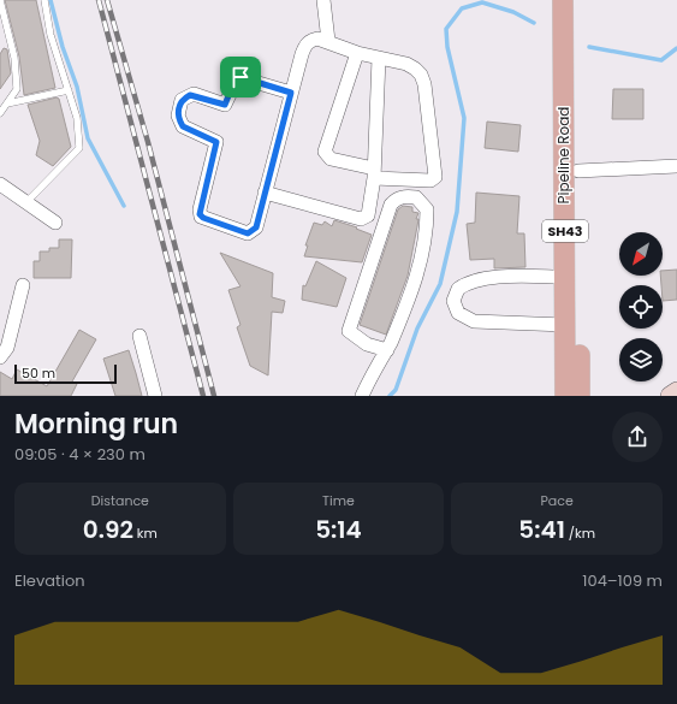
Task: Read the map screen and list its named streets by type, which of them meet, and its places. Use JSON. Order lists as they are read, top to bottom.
{
  "streets": {
    "main road": ["Pipeline Road", "SH43"]
  },
  "scale_bar": "50 m",
  "north": "bottom left",
  "page": {
    "scale": "50 m",
    "heading": ["Morning run", "09:05 · 4 × 230 m"],
    "stats": [
      ["Distance", "0.92 km"],
      ["Time", "5:14"],
      ["Pace", "5:41 /km"]
    ],
    "chart": ["Elevation", "104–109 m"]
  }
}
